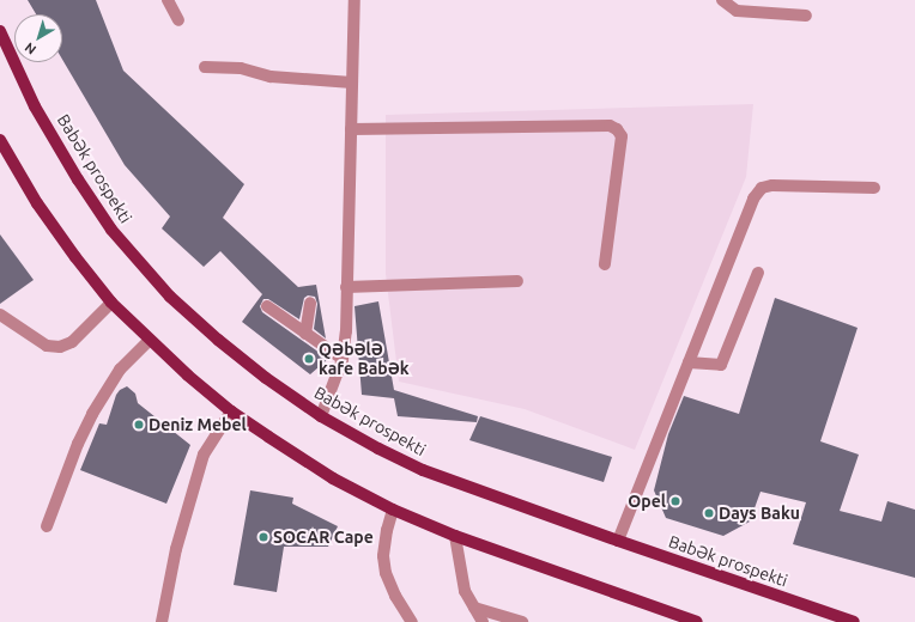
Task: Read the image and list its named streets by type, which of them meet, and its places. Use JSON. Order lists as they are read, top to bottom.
{
  "streets": {
    "main road": ["Babək prospekti"]
  },
  "places": [
    "Qəbələ kafe Babək",
    "Deniz Mebel",
    "Opel",
    "Days Baku",
    "SOCAR Cape"
  ],
  "north": "bottom left"
}
